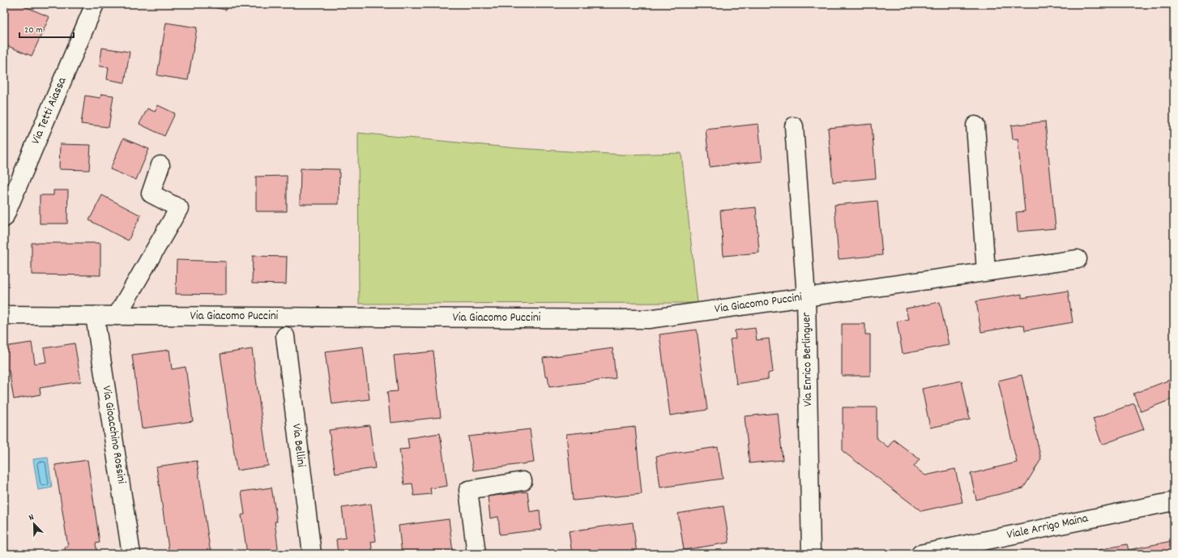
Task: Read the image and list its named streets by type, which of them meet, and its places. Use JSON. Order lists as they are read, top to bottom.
{
  "streets": {
    "street": [
      "Via Tetti Aiassa",
      "Via Giacomo Puccini",
      "Via Enrico Berlinguer",
      "Via Gioacchino Rossini",
      "Via Bellini",
      "Viale Arrigo Maina"
    ]
  },
  "crossings": [
    ["Via Giacomo Puccini", "Via Enrico Berlinguer"],
    ["Via Giacomo Puccini", "Via Gioacchino Rossini"]
  ],
  "scale_bar": "20 m",
  "north": "top left"
}
